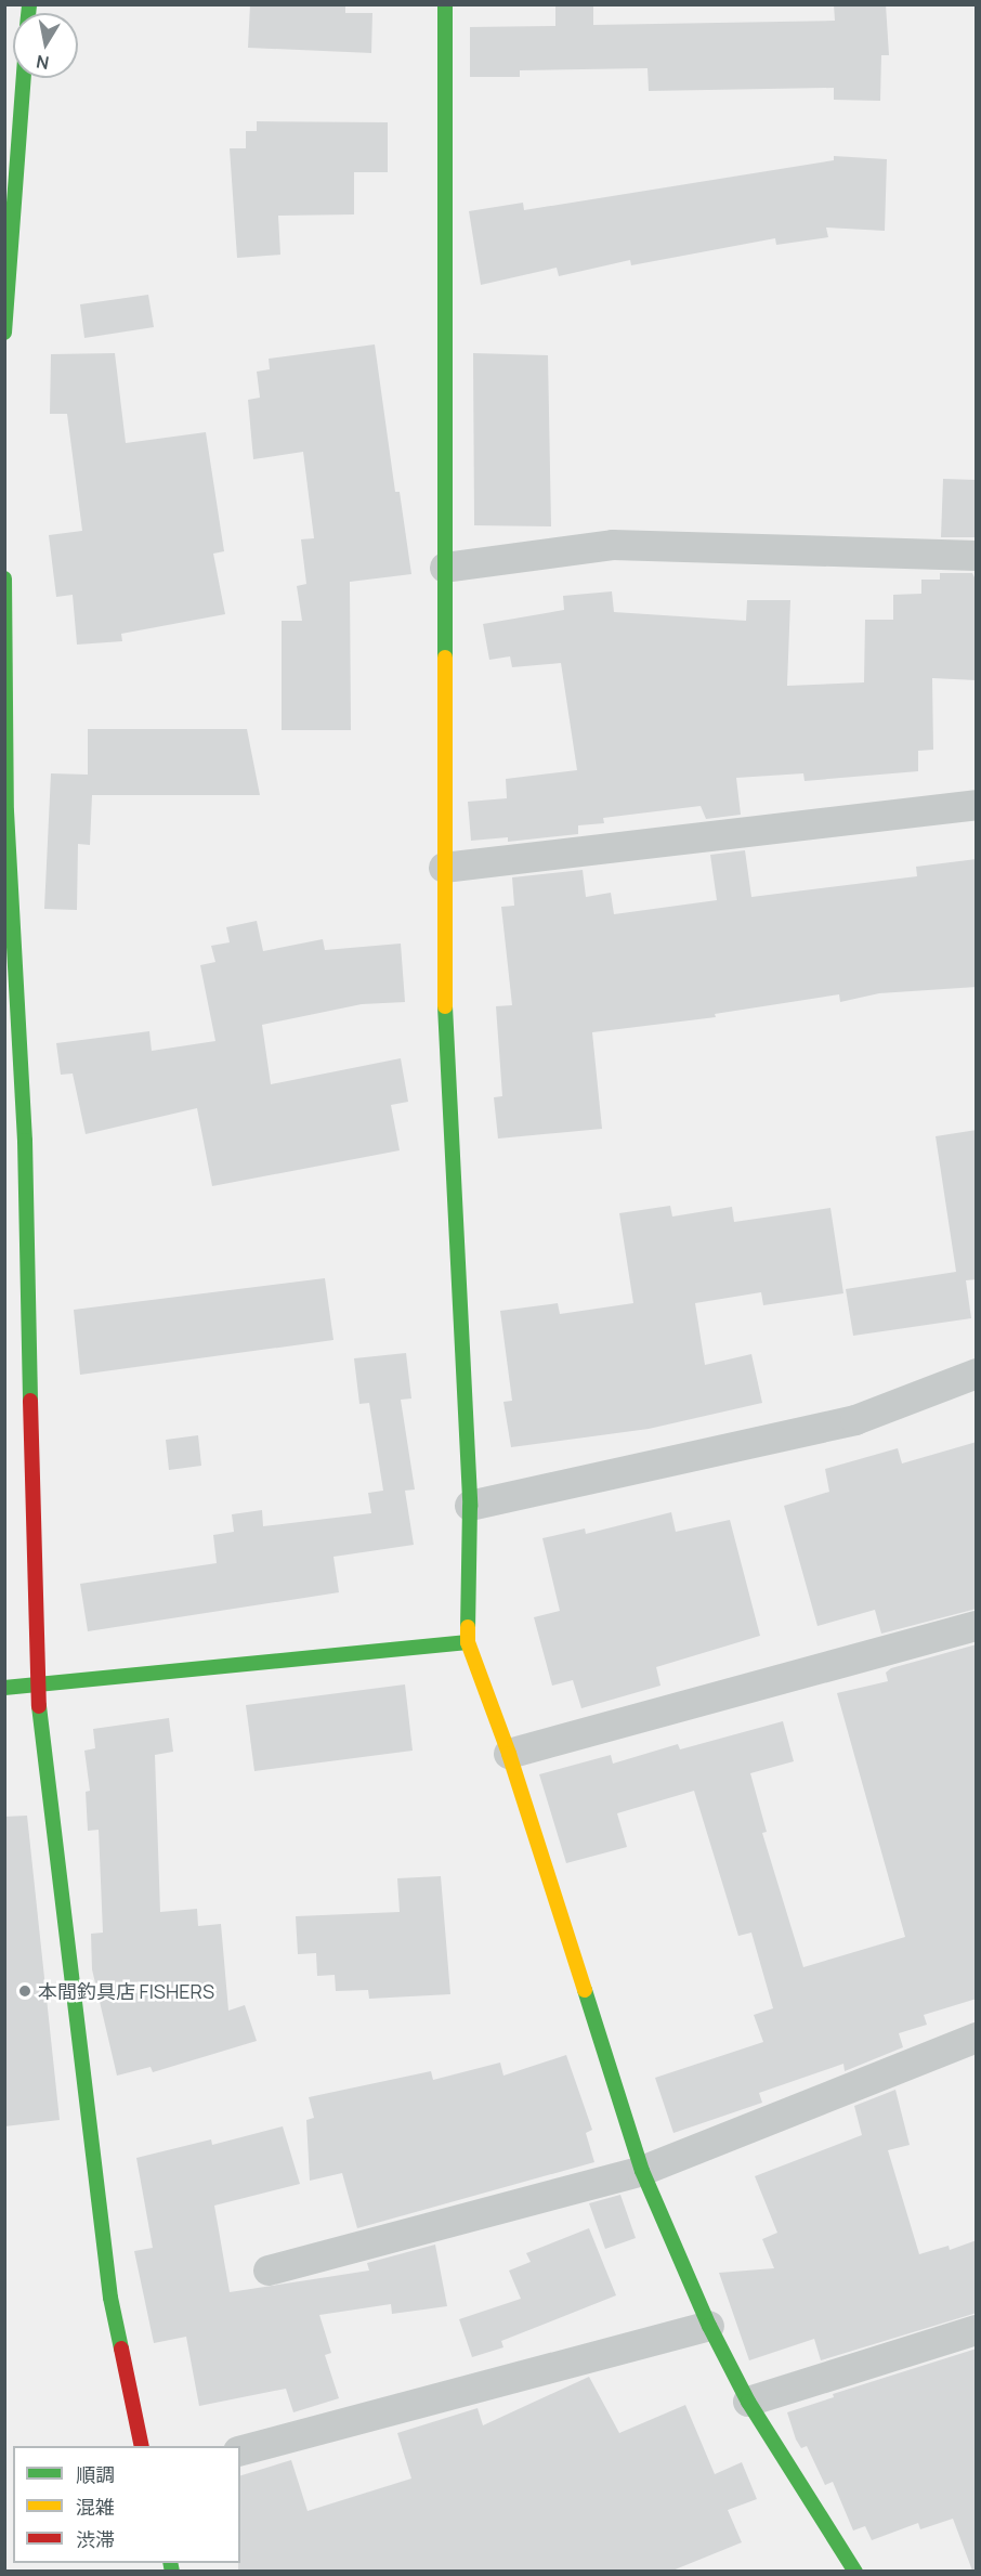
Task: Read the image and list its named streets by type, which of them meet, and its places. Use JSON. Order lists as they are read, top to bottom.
{
  "places": ["本間釣具店 FISHERS"],
  "legend": ["順調", "混雑", "渋滞"],
  "north": "bottom"
}
